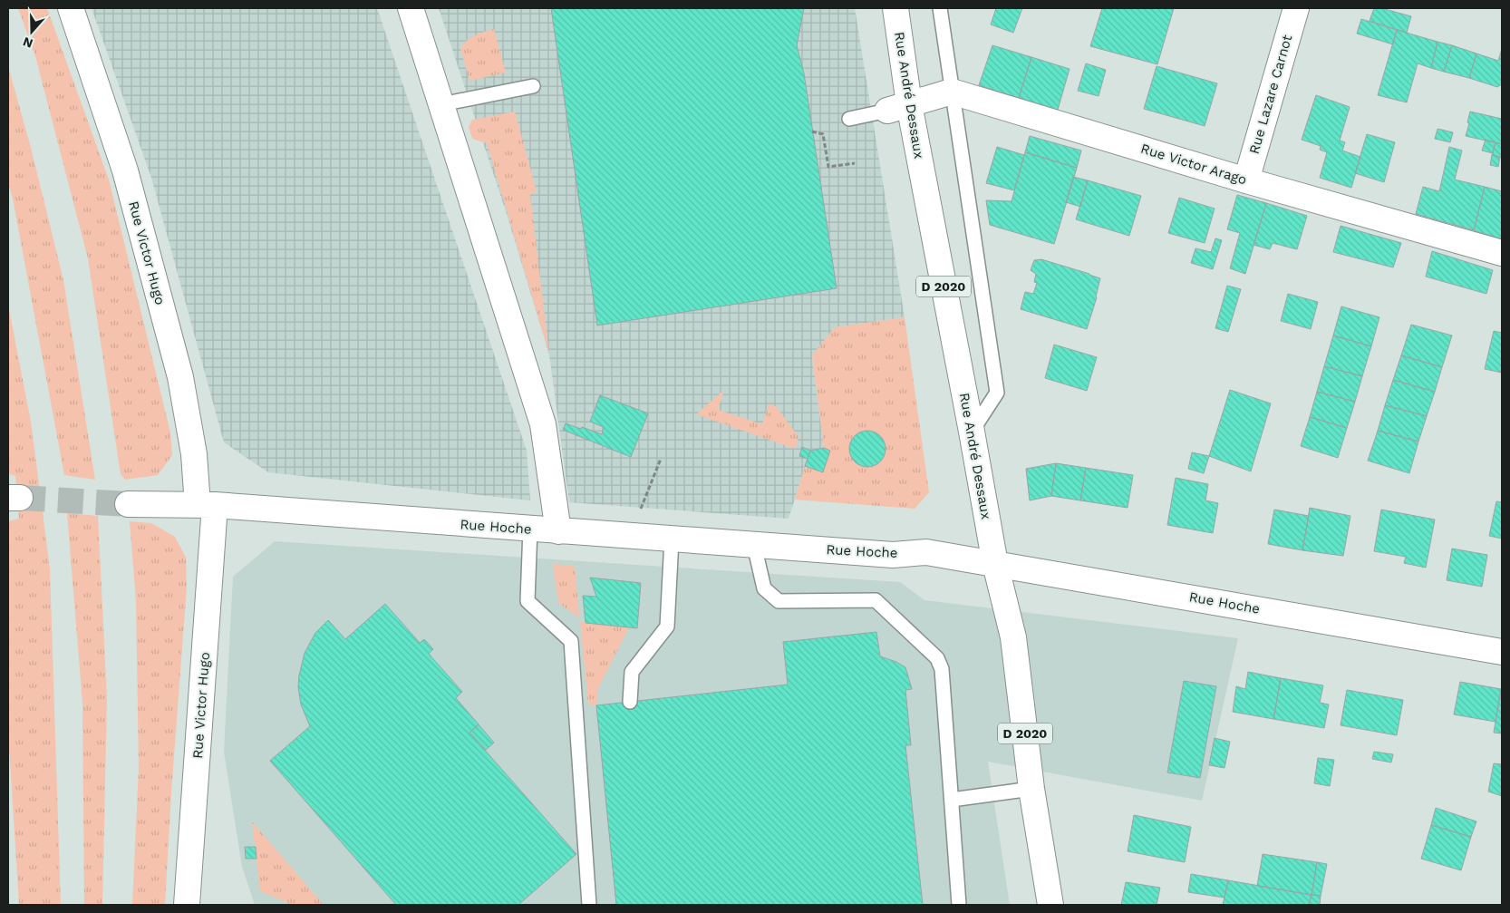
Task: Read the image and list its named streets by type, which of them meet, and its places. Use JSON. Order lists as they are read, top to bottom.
{
  "streets": {
    "street": [
      "Rue Lazare Carnot",
      "Rue André Dessaux",
      "Rue Victor Arago",
      "Rue Victor Hugo",
      "D 2020",
      "Rue Hoche"
    ]
  },
  "crossings": [
    ["Rue Lazare Carnot", "Rue Victor Arago"],
    ["Rue André Dessaux", "Rue Hoche"],
    ["Rue Victor Hugo", "Rue Hoche"]
  ],
  "north": "bottom"
}
